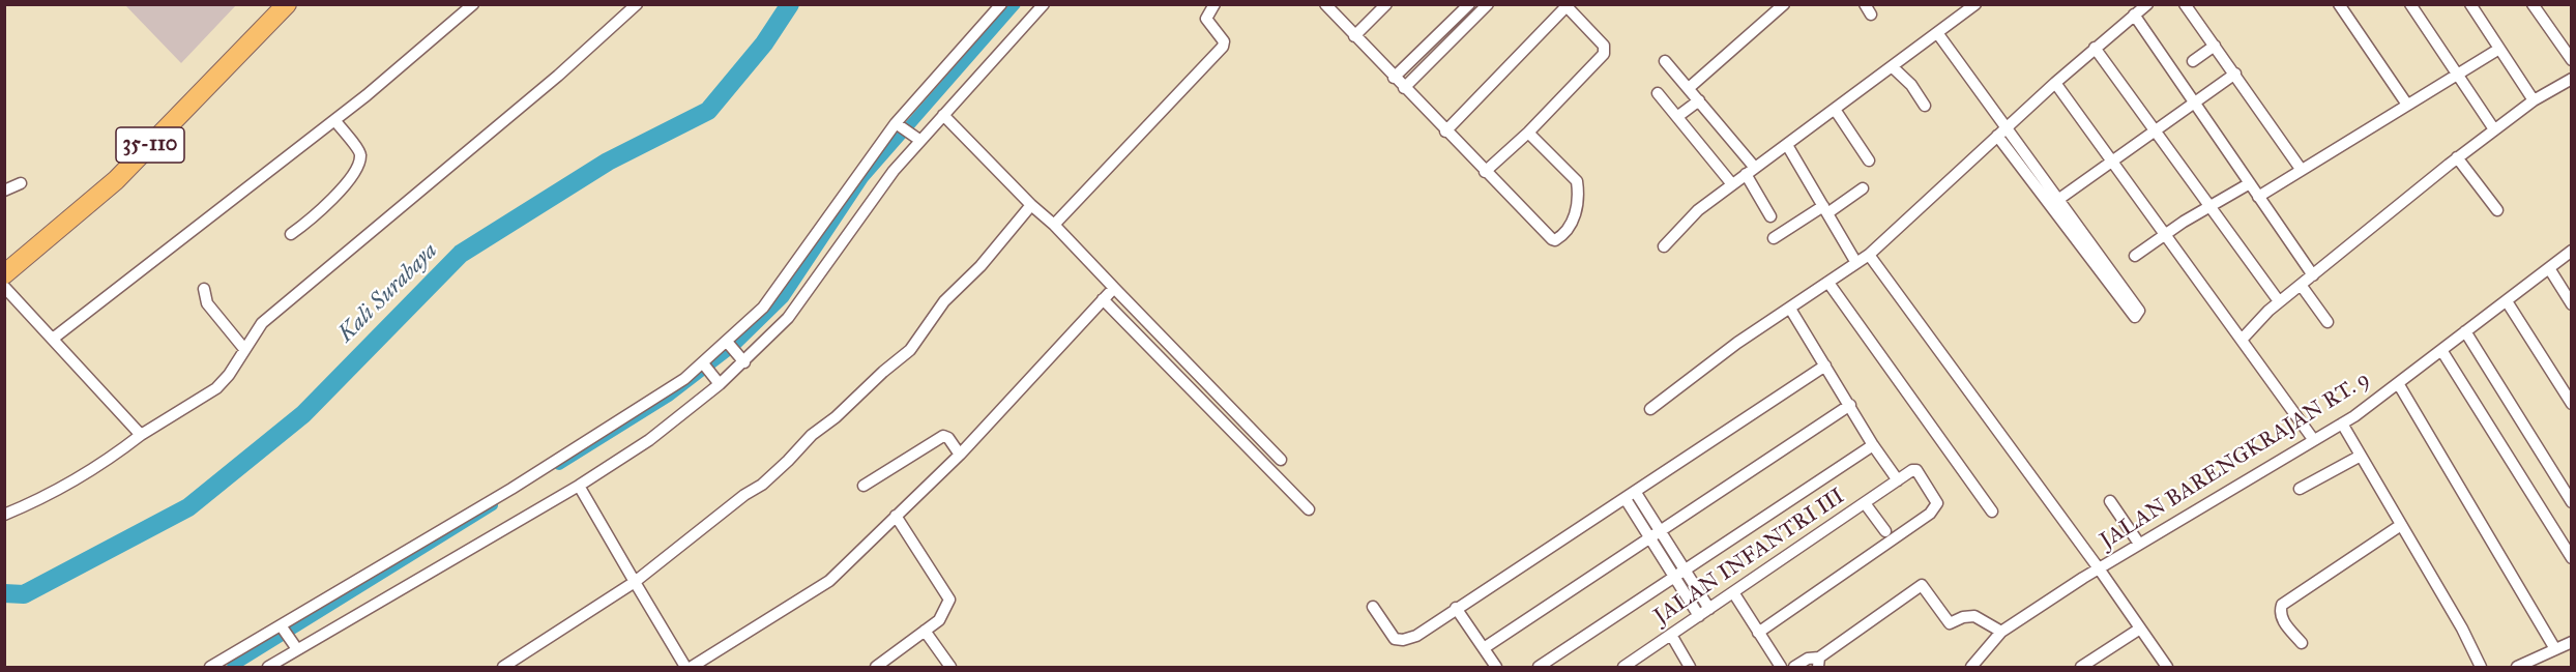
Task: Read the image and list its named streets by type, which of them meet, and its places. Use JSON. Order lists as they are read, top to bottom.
{
  "streets": {
    "main road": ["35-110"],
    "street": ["JALAN BARENGKRAJAN RT. 9", "JALAN INFANTRI III"]
  },
  "water": ["Kali Surabaya"]
}
